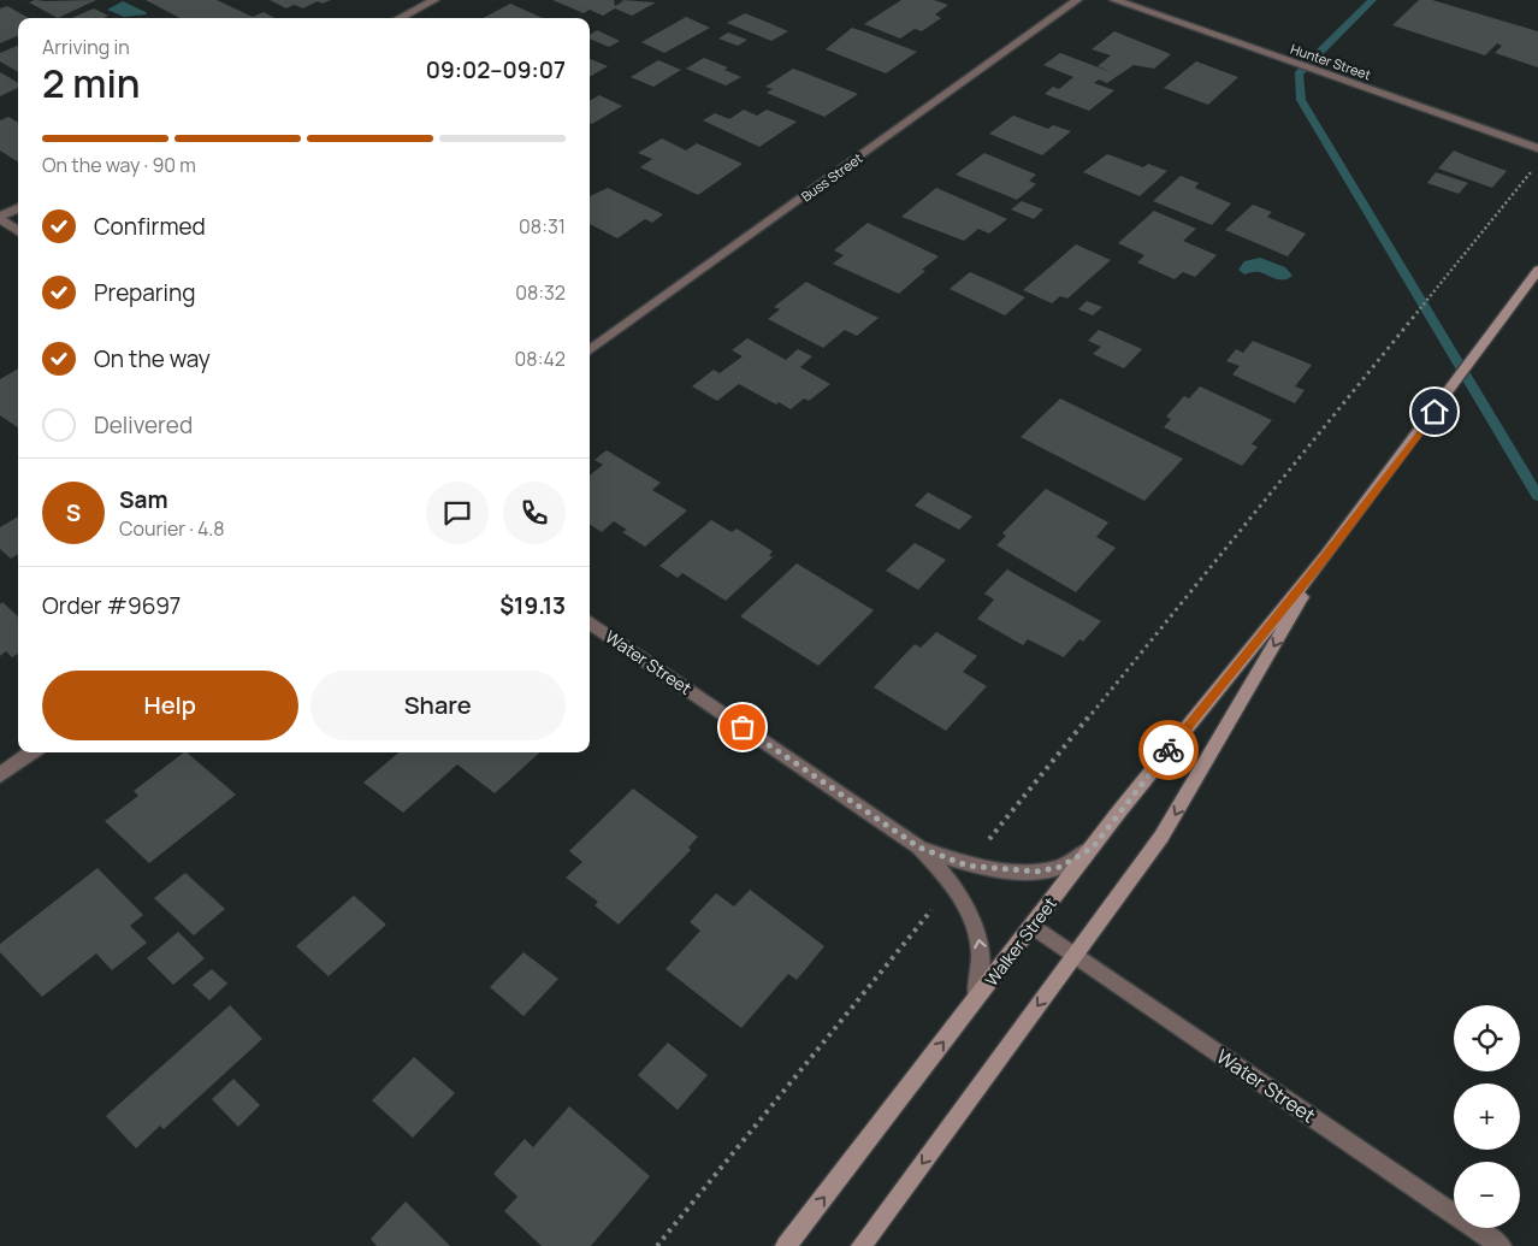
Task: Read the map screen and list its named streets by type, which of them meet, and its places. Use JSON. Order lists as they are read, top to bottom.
{
  "streets": {
    "main road": ["Walker Street"],
    "street": ["Hunter Street", "Buss Street", "Water Street"]
  },
  "crossings": [
    ["Water Street", "Walker Street"]
  ],
  "page": {
    "heading": ["2 min", "Arriving in", "09:02–09:07"],
    "panel": [
      "Sam",
      "Courier · 4.8",
      "Order #9697",
      "$19.13"
    ],
    "bar": "On the way · 90 m",
    "list": [
      ["Confirmed", "08:31"],
      ["Preparing", "08:32"],
      ["On the way", "08:42"],
      "Delivered"
    ],
    "round": "S",
    "buttons": ["Help", "Share"],
    "map_buttons": ["+", "−"]
  }
}
